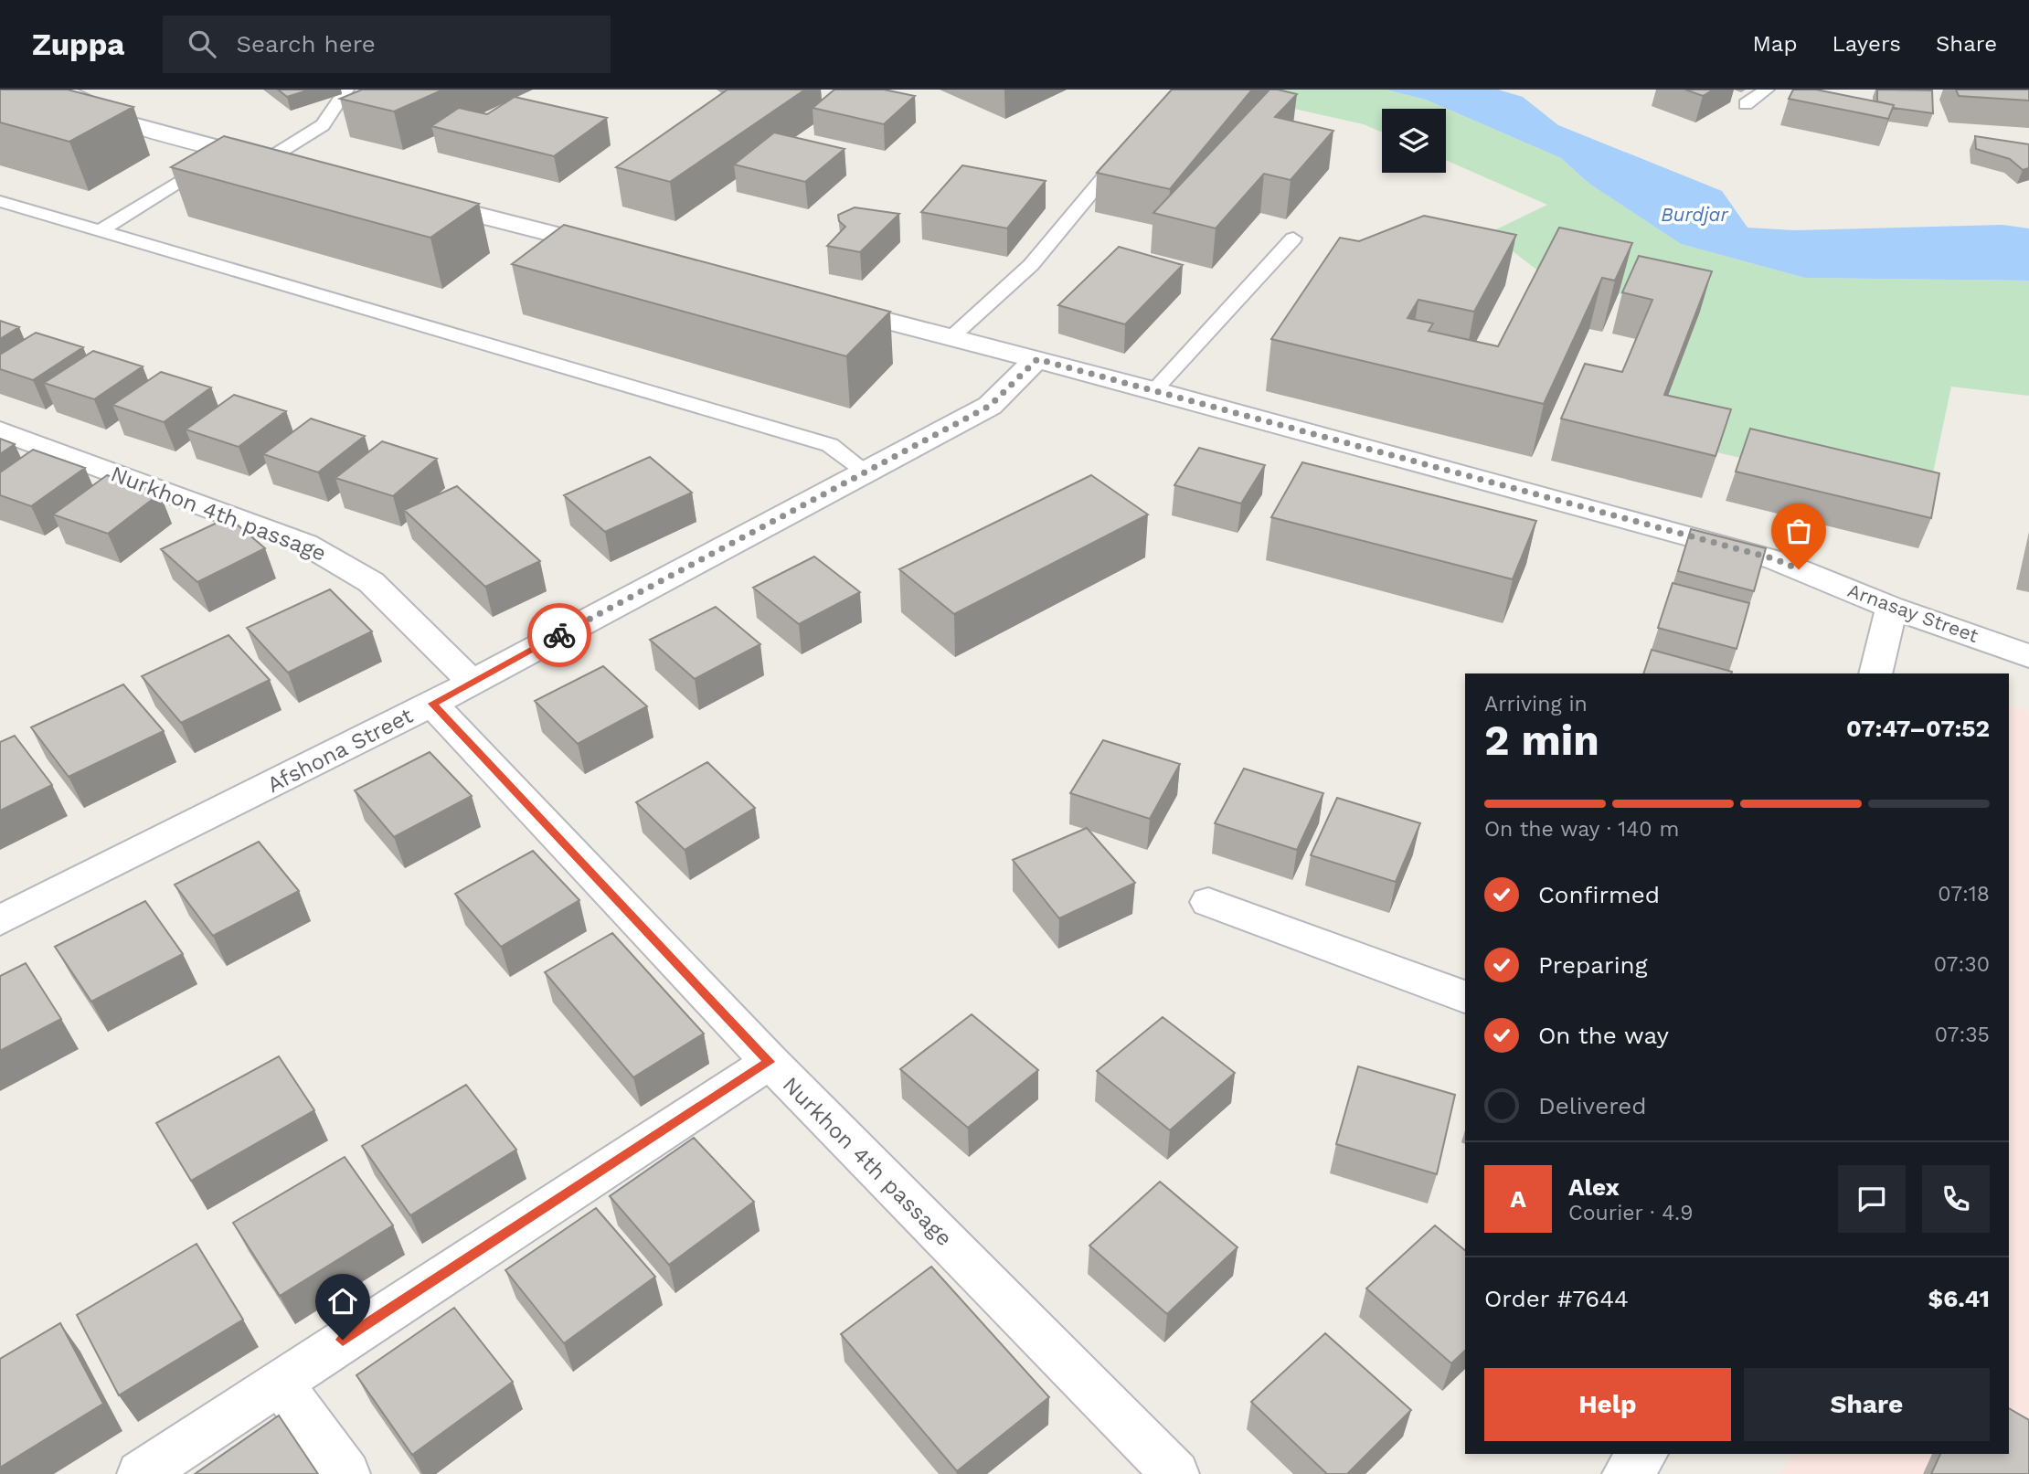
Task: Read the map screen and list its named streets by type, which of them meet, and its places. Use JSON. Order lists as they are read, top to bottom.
{
  "streets": {
    "street": ["Nurkhon 4th passage", "Arnasay Street", "Afshona Street"]
  },
  "crossings": [
    ["Nurkhon 4th passage", "Afshona Street"],
    ["Arnasay Street", "Afshona Street"]
  ],
  "water": ["Burdjar"],
  "page": {
    "header": "Zuppa",
    "search": "Search here",
    "nav": ["Map", "Layers", "Share"],
    "heading": ["2 min", "Arriving in", "07:47–07:52"],
    "panel": [
      "Alex",
      "Courier · 4.9",
      "Order #7644",
      "$6.41"
    ],
    "bar": "On the way · 140 m",
    "list": [
      ["Confirmed", "07:18"],
      ["Preparing", "07:30"],
      ["On the way", "07:35"],
      "Delivered"
    ],
    "round": "A",
    "buttons": ["Help", "Share"]
  }
}
